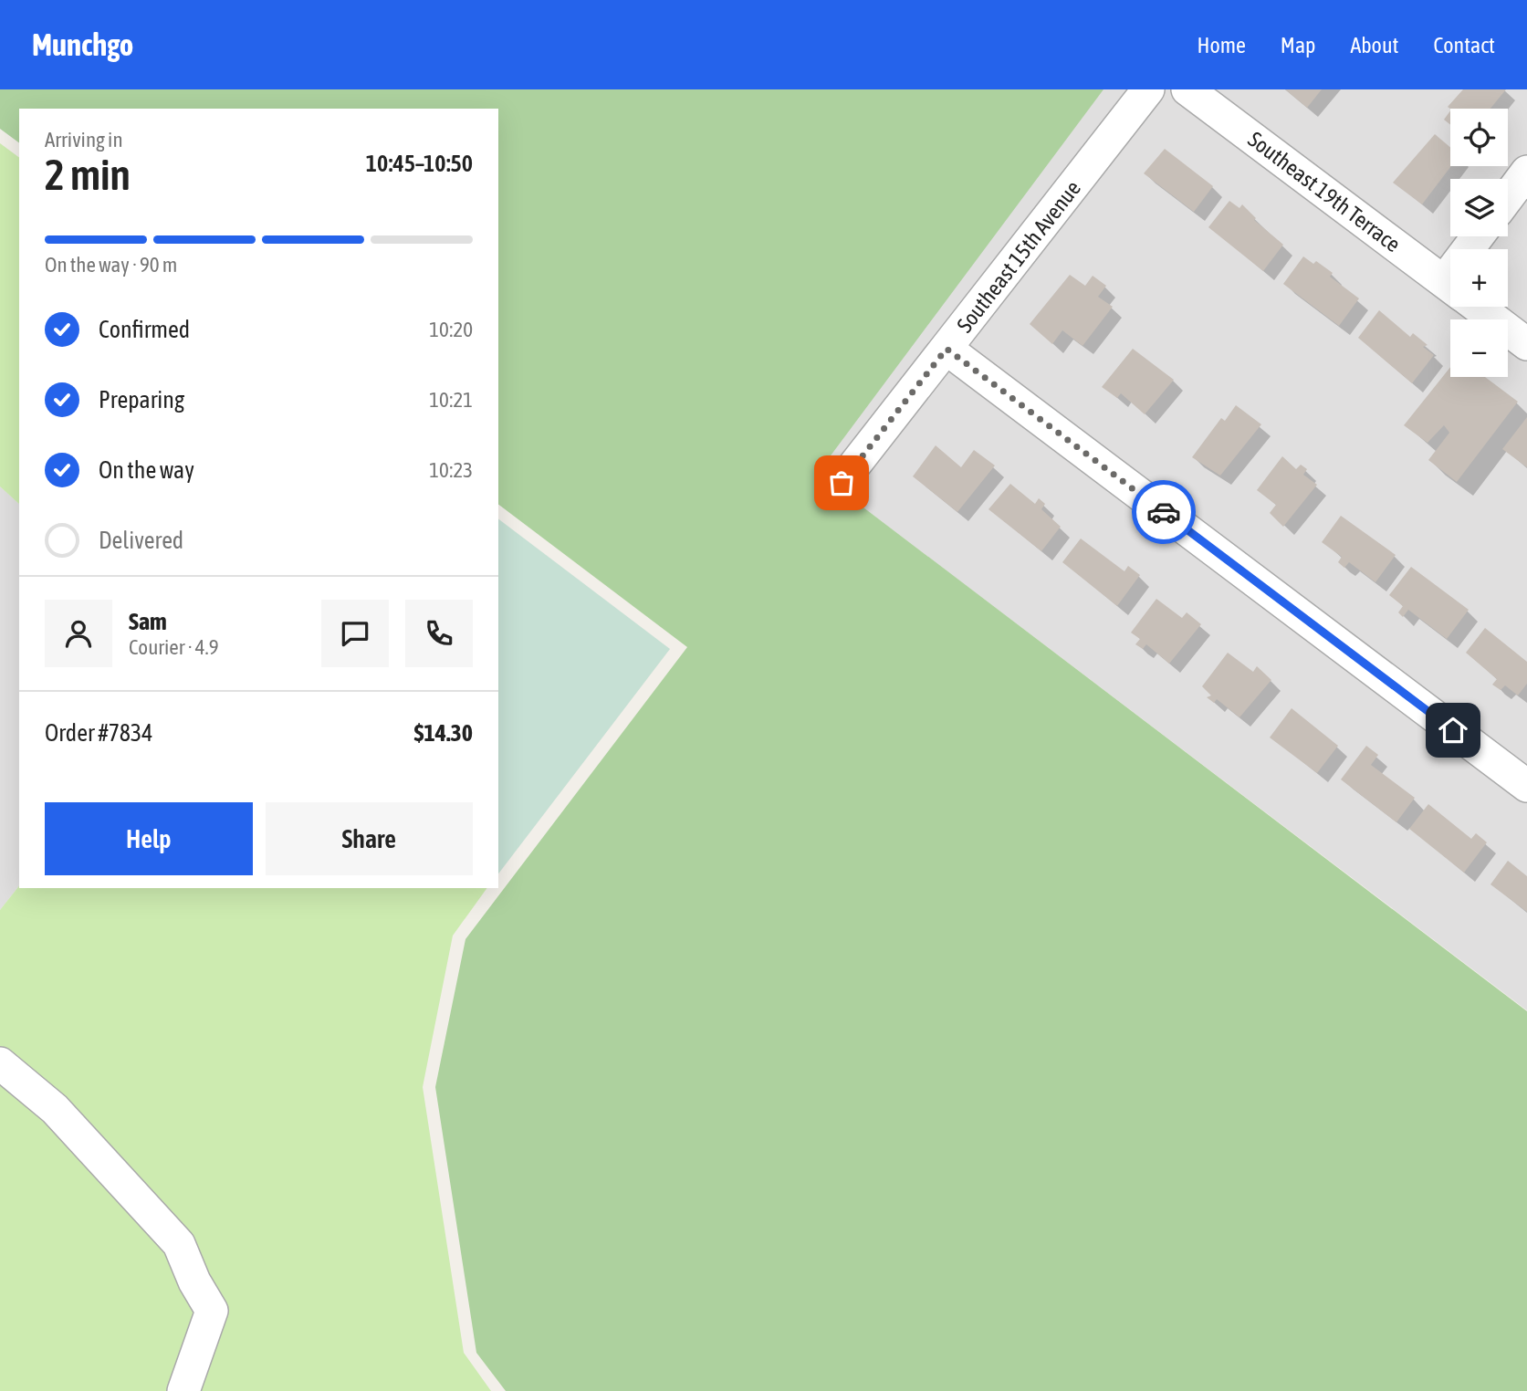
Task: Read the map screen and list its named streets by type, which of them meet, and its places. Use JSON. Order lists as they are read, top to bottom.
{
  "streets": {
    "street": ["Southeast 19th Terrace", "Southeast 15th Avenue"]
  },
  "page": {
    "header": "Munchgo",
    "nav": [
      "Home",
      "Map",
      "About",
      "Contact"
    ],
    "map_buttons": ["+", "−"],
    "heading": ["2 min", "Arriving in", "10:45–10:50"],
    "panel": [
      "Sam",
      "Courier · 4.9",
      "Order #7834",
      "$14.30"
    ],
    "bar": "On the way · 90 m",
    "list": [
      ["Confirmed", "10:20"],
      ["Preparing", "10:21"],
      ["On the way", "10:23"],
      "Delivered"
    ],
    "buttons": ["Help", "Share"]
  }
}
